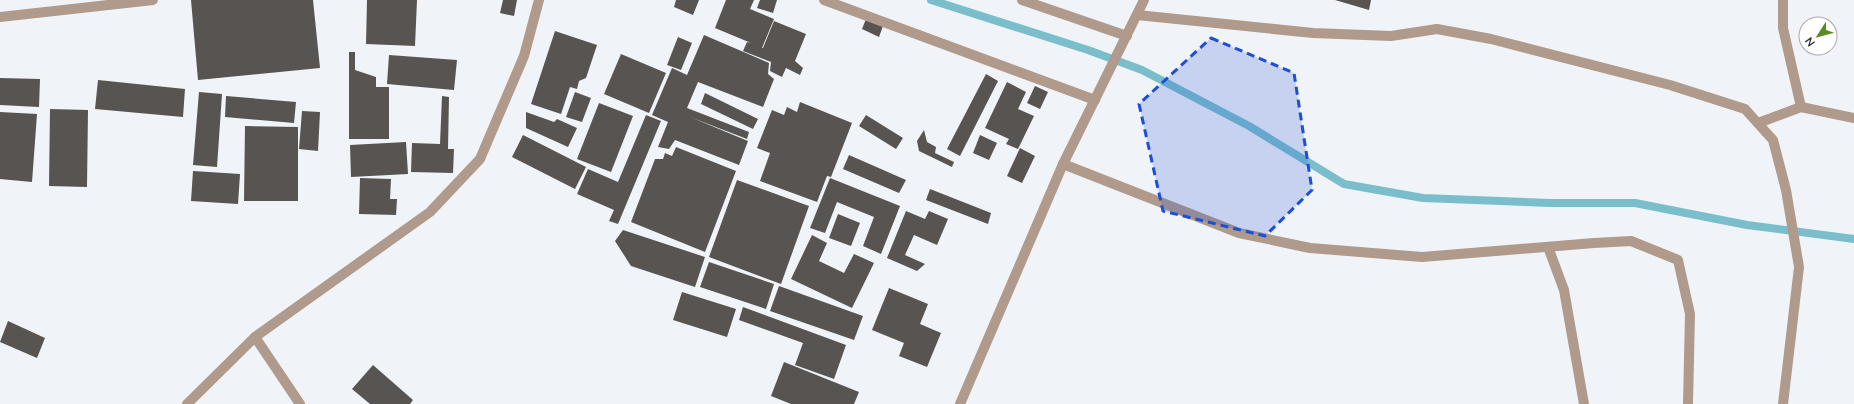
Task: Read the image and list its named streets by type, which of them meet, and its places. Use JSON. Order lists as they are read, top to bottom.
{
  "north": "bottom left"
}
